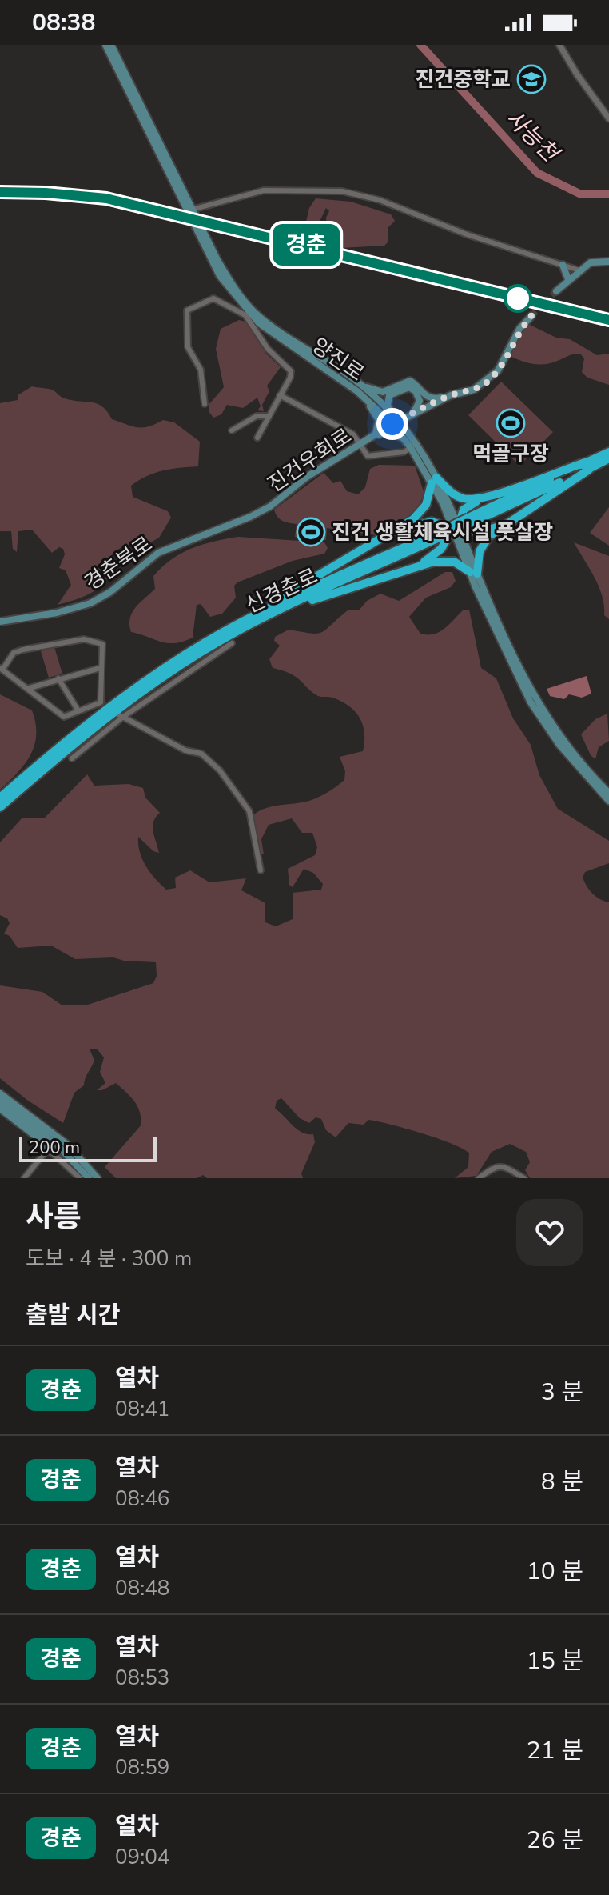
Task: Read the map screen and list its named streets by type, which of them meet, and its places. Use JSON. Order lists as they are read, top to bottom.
{
  "streets": {
    "highway": ["신경춘로"],
    "main road": ["양진로", "진건우회로", "경춘북로"]
  },
  "crossings": [
    ["양진로", "진건우회로"],
    ["진건우회로", "경춘북로"]
  ],
  "water": ["사능천"],
  "places": {
    "school or university": ["진건중학교"],
    "sports": ["먹골구장", "진건 생활체육시설 풋살장"]
  },
  "scale_bar": "200 m",
  "page": {
    "status": "08:38",
    "on_map": "경춘",
    "scale": "200 m",
    "heading": [
      ["사릉", "도보 · 4 분 · 300 m"],
      "출발 시간"
    ],
    "list": [
      {
        "mark": "경춘",
        "name": "열차",
        "note": "08:41",
        "value": "3 분"
      },
      {
        "mark": "경춘",
        "name": "열차",
        "note": "08:46",
        "value": "8 분"
      },
      {
        "mark": "경춘",
        "name": "열차",
        "note": "08:48",
        "value": "10 분"
      },
      {
        "mark": "경춘",
        "name": "열차",
        "note": "08:53",
        "value": "15 분"
      },
      {
        "mark": "경춘",
        "name": "열차",
        "note": "08:59",
        "value": "21 분"
      },
      {
        "mark": "경춘",
        "name": "열차",
        "note": "09:04",
        "value": "26 분"
      }
    ]
  }
}
